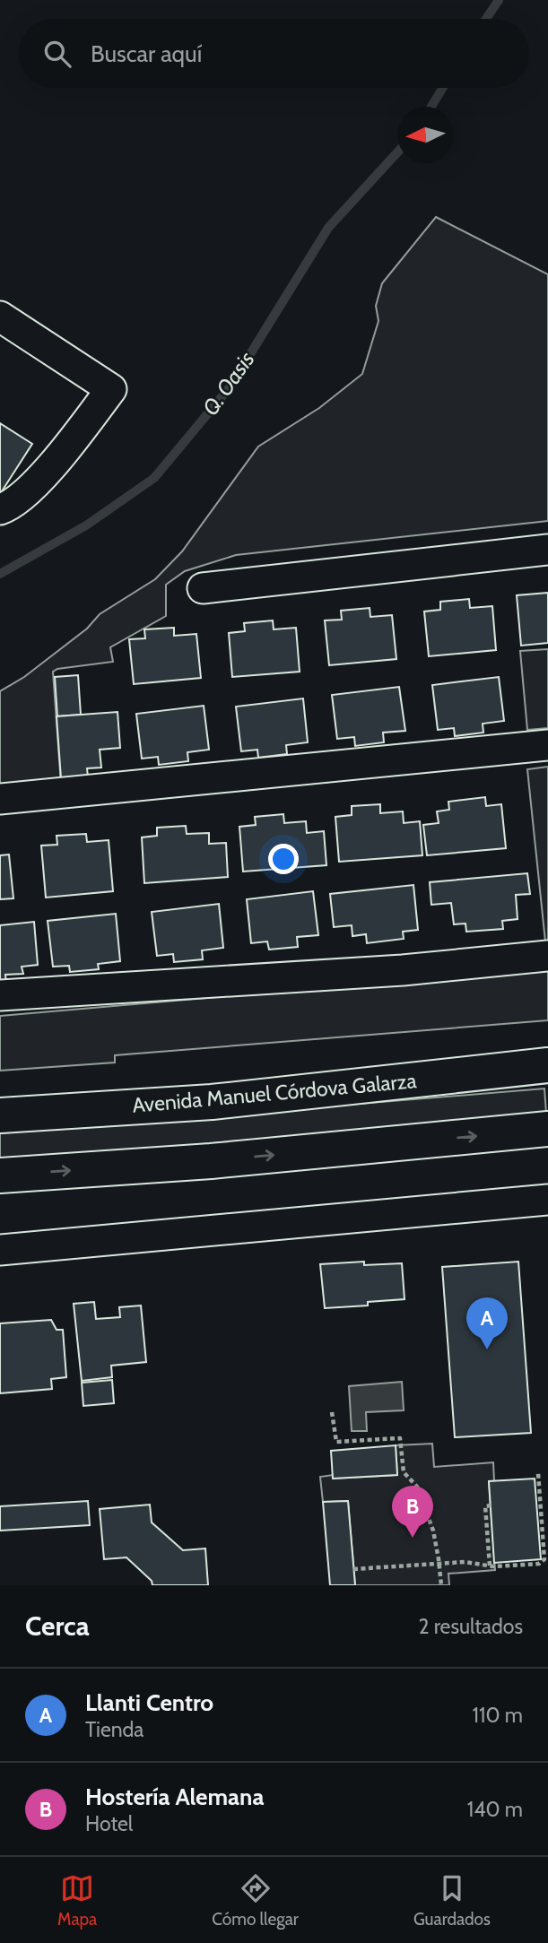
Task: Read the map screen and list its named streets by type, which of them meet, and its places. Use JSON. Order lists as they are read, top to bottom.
{
  "streets": {
    "main road": ["Avenida Manuel Córdova Galarza"]
  },
  "water": ["Q. Oasis"],
  "north": "left",
  "page": {
    "search": "Buscar aquí",
    "pins": ["A", "B"],
    "heading": ["Cerca", "2 resultados"],
    "list": [
      {
        "mark": "A",
        "name": "Llanti Centro",
        "note": "Tienda",
        "value": "110 m"
      },
      {
        "mark": "B",
        "name": "Hostería Alemana",
        "note": "Hotel",
        "value": "140 m"
      }
    ],
    "nav": ["Mapa", "Cómo llegar", "Guardados"]
  }
}
